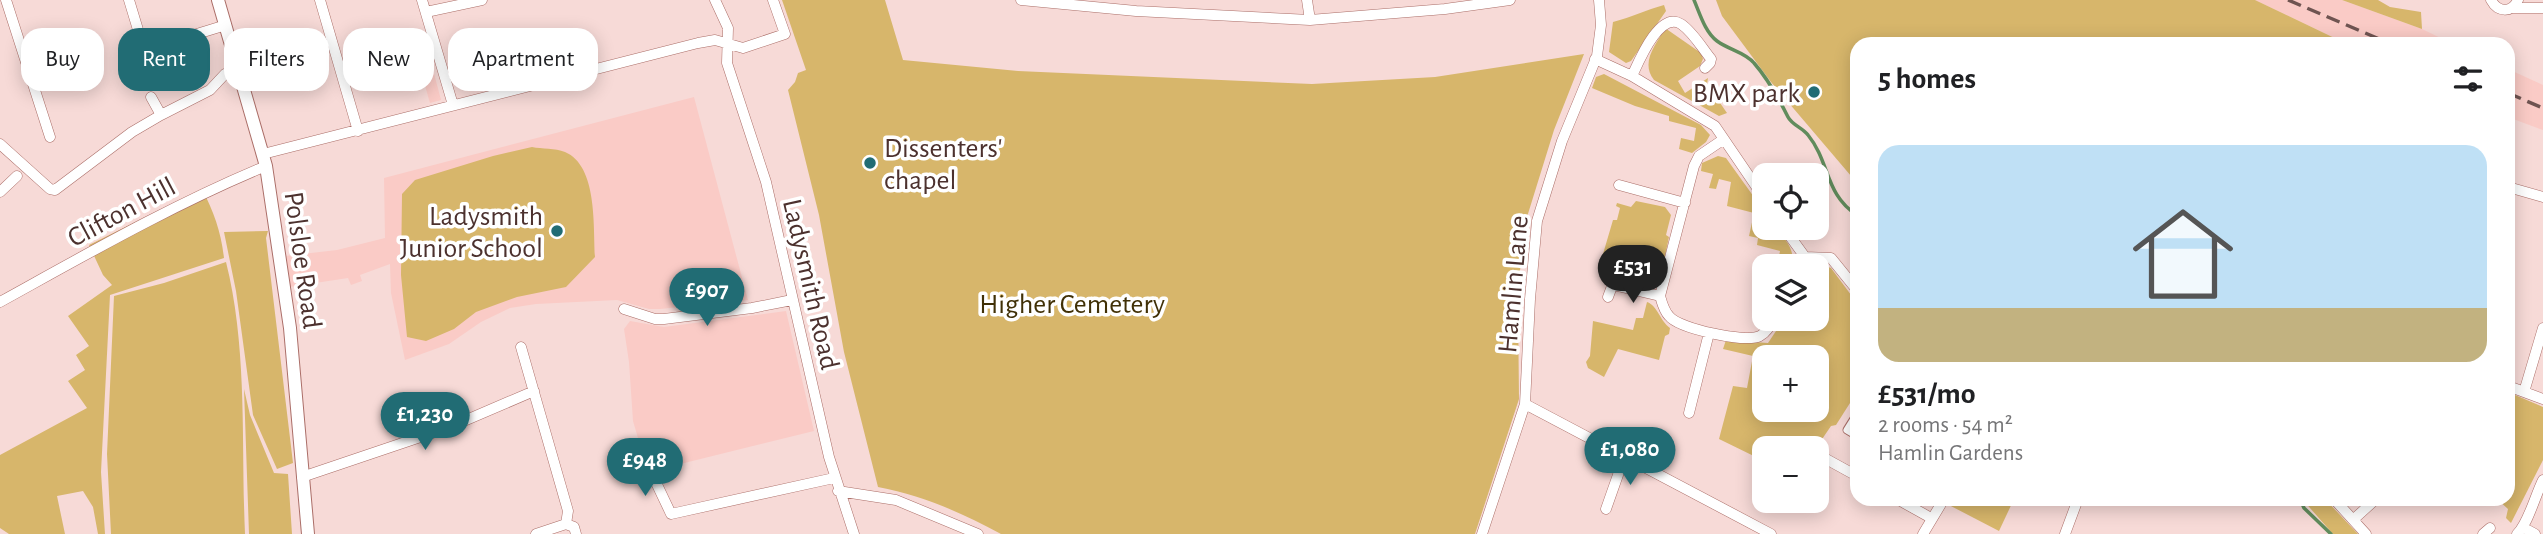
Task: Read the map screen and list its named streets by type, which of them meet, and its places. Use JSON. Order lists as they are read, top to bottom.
{
  "streets": {
    "street": [
      "Clifton Hill",
      "Polsloe Road",
      "Ladysmith Road",
      "Hamlin Lane"
    ]
  },
  "crossings": [
    ["Clifton Hill", "Polsloe Road"],
    ["Clifton Hill", "Ladysmith Road"]
  ],
  "parks": ["Higher Cemetery"],
  "places": ["BMX park", "Dissenters' chapel", "Ladysmith Junior School"],
  "page": {
    "chip": [
      "Buy",
      "Rent",
      "Filters",
      "New",
      "Apartment"
    ],
    "heading": "5 homes",
    "list": [
      {
        "name": "£531/mo",
        "note": "2 rooms · 54 m² · Hamlin Gardens"
      }
    ],
    "map_buttons": ["+", "−"],
    "price": [
      "£531",
      "£907",
      "£1,230",
      "£1,080",
      "£948"
    ]
  }
}
